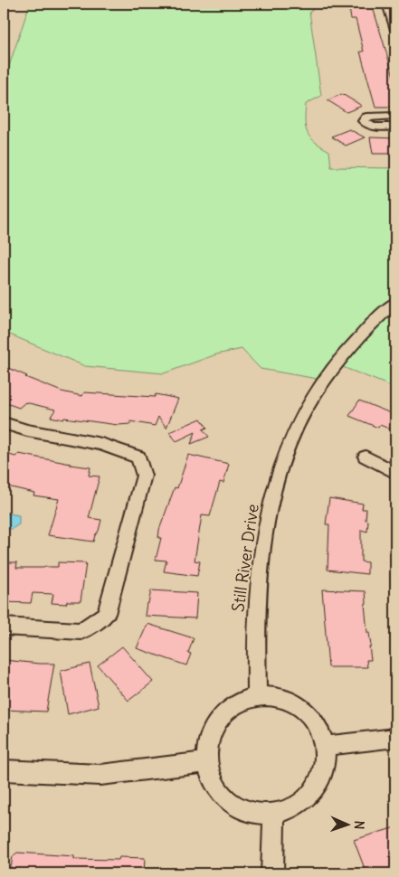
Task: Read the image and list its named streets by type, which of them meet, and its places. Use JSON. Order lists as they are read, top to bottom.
{
  "streets": {
    "street": ["Still River Drive"]
  },
  "north": "right"
}
